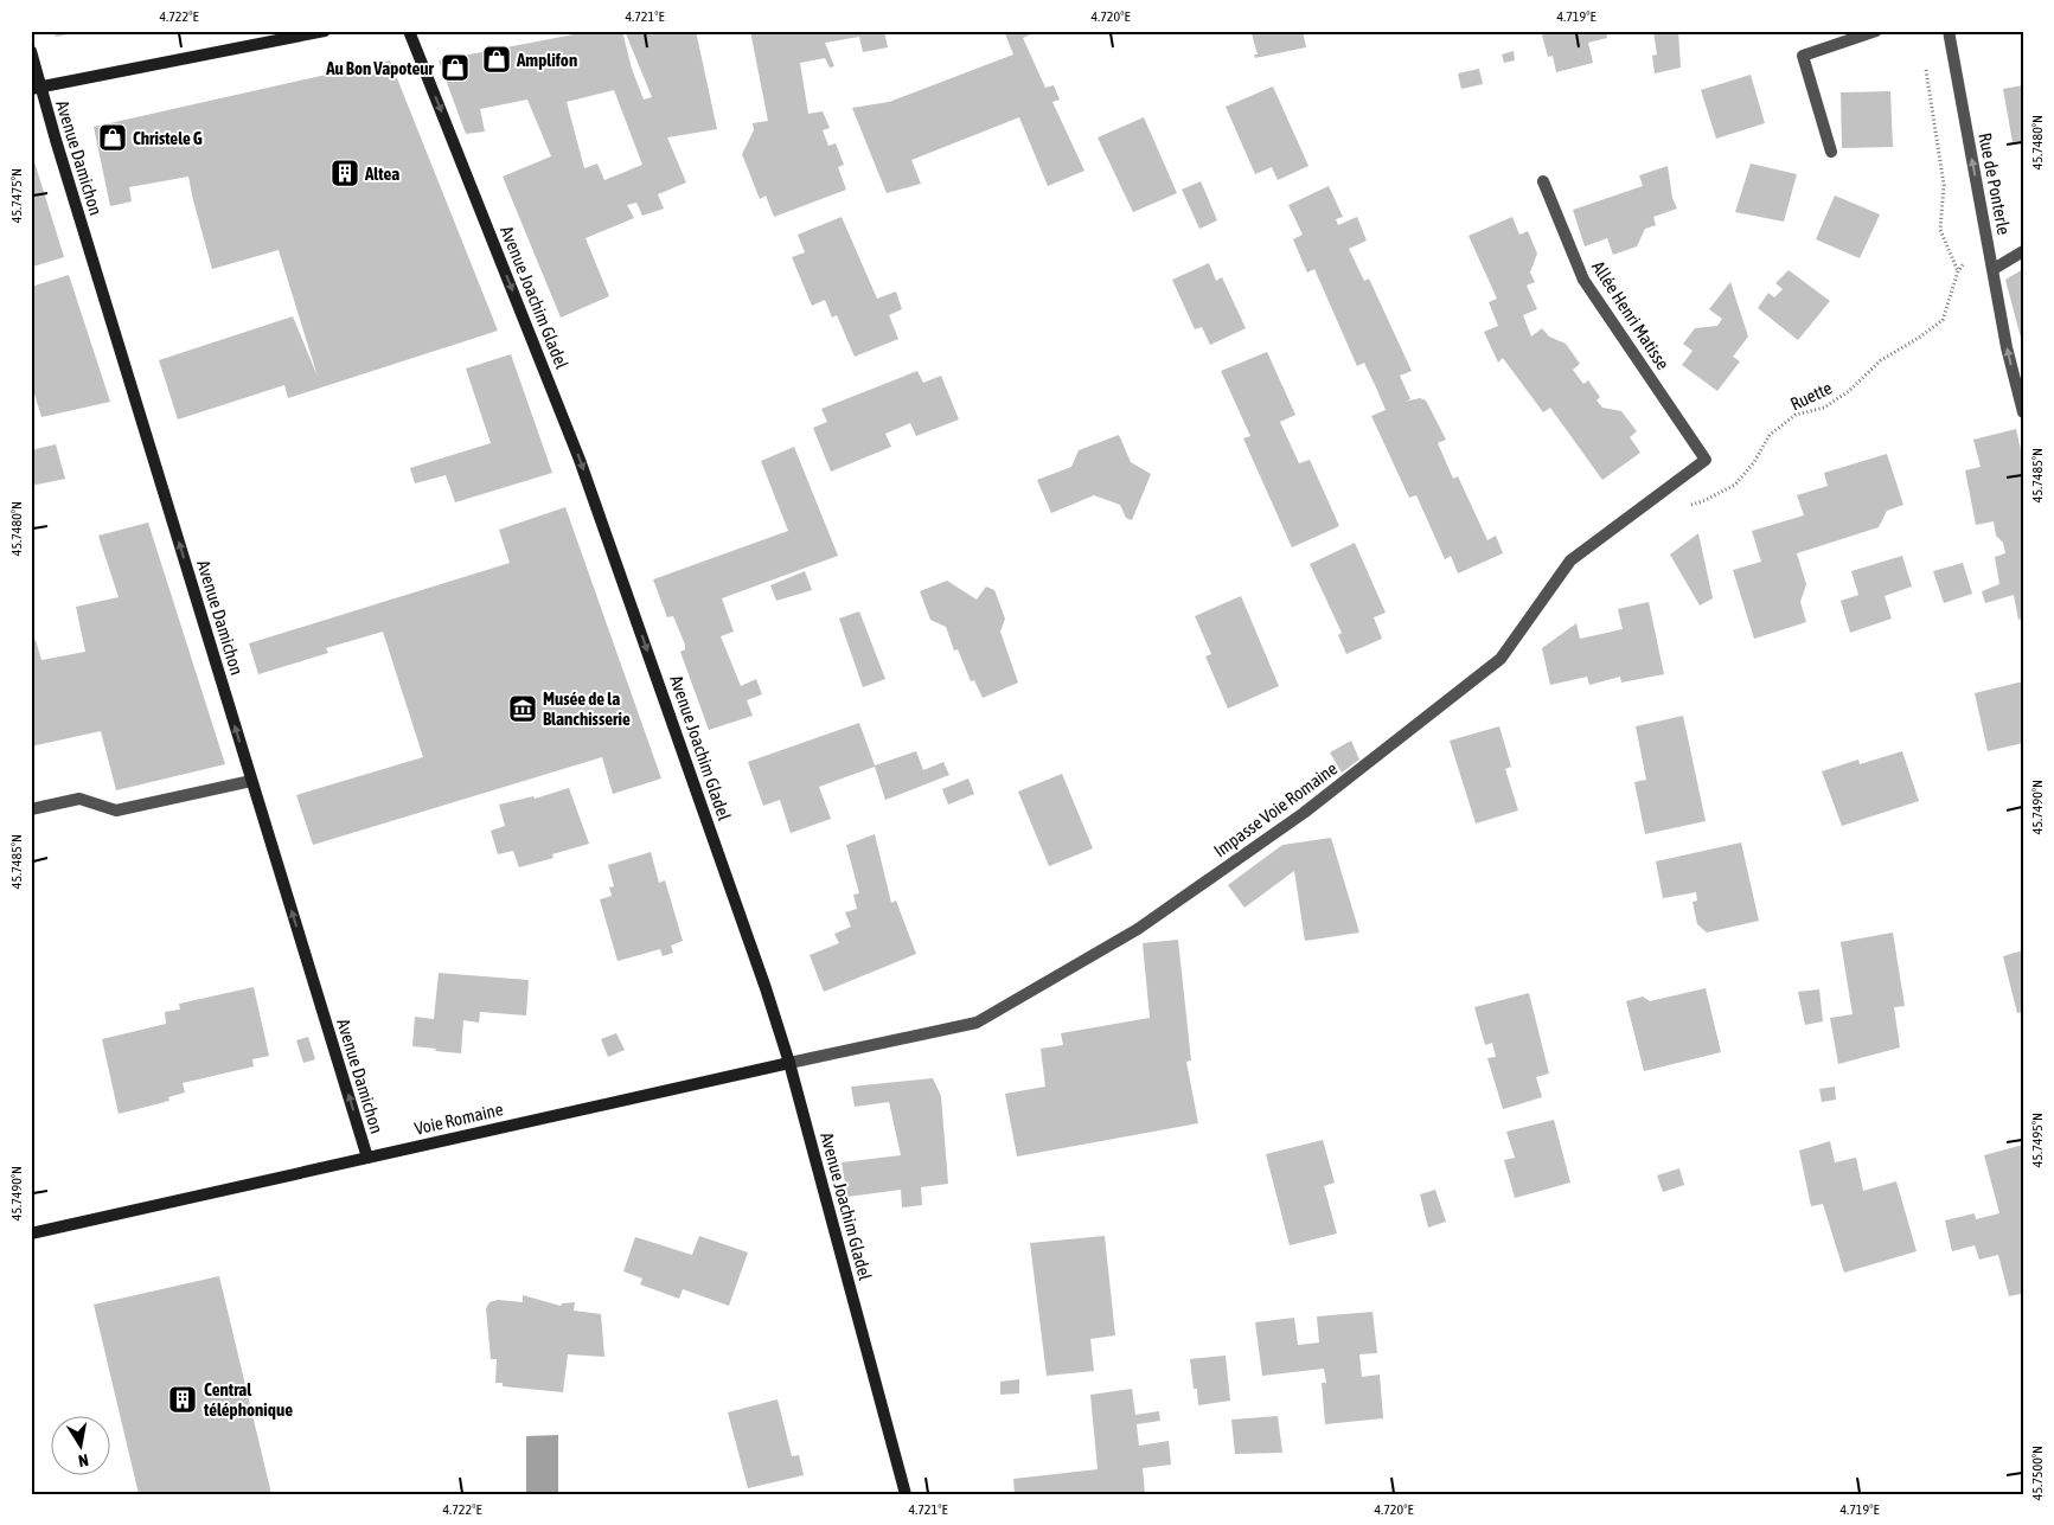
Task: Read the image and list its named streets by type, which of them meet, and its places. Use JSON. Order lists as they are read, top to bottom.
{
  "streets": {
    "street": [
      "Avenue Damichon",
      "Rue de Ponterle",
      "Avenue Joachim Gladel",
      "Allée Henri Matisse",
      "Impasse Voie Romaine",
      "Voie Romaine"
    ],
    "path": ["Ruette"]
  },
  "crossings": [
    ["Avenue Damichon", "Voie Romaine"],
    ["Rue de Ponterle", "Ruette"],
    ["Avenue Joachim Gladel", "Impasse Voie Romaine"],
    ["Avenue Joachim Gladel", "Voie Romaine"],
    ["Allée Henri Matisse", "Impasse Voie Romaine"],
    ["Impasse Voie Romaine", "Voie Romaine"]
  ],
  "one_way": ["Avenue Damichon", "Rue de Ponterle", "Avenue Joachim Gladel"],
  "places": {
    "shop": ["Amplifon", "Au Bon Vapoteur", "Christele G"],
    "building": ["Altea", "Central téléphonique"],
    "museum": ["Musée de la Blanchisserie"]
  },
  "north": "bottom",
  "coordinates": [
    "4.722°E",
    "4.721°E",
    "4.720°E",
    "4.719°E",
    "45.7480°N",
    "45.7475°N",
    "45.7485°N",
    "45.7490°N",
    "45.7495°N",
    "45.7500°N"
  ]
}
